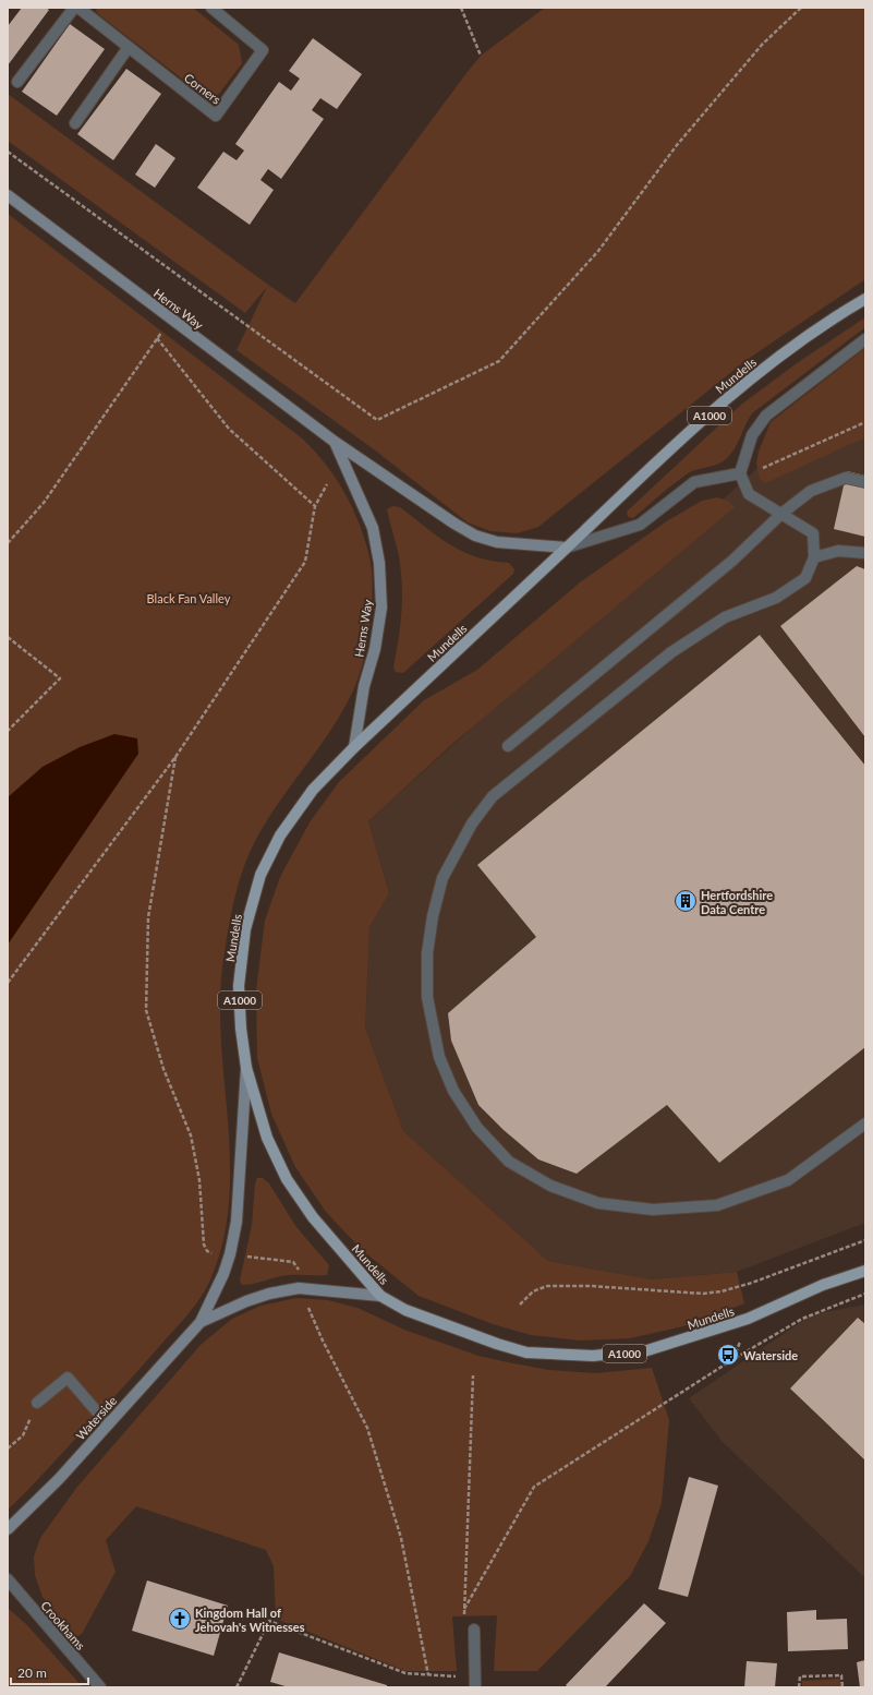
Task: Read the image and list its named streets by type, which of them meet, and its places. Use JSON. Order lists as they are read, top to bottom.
{
  "streets": {
    "main road": ["Mundells", "A1000"],
    "street": [
      "Corners",
      "Herns Way",
      "Waterside",
      "Crookhams"
    ]
  },
  "crossings": [
    ["Herns Way", "Mundells"],
    ["Mundells", "Waterside"]
  ],
  "parks": ["Black Fan Valley"],
  "places": {
    "building": ["Hertfordshire Data Centre"],
    "bus stop": ["Waterside"],
    "church": ["Kingdom Hall of Jehovah's Witnesses"]
  },
  "scale_bar": "20 m"
}
